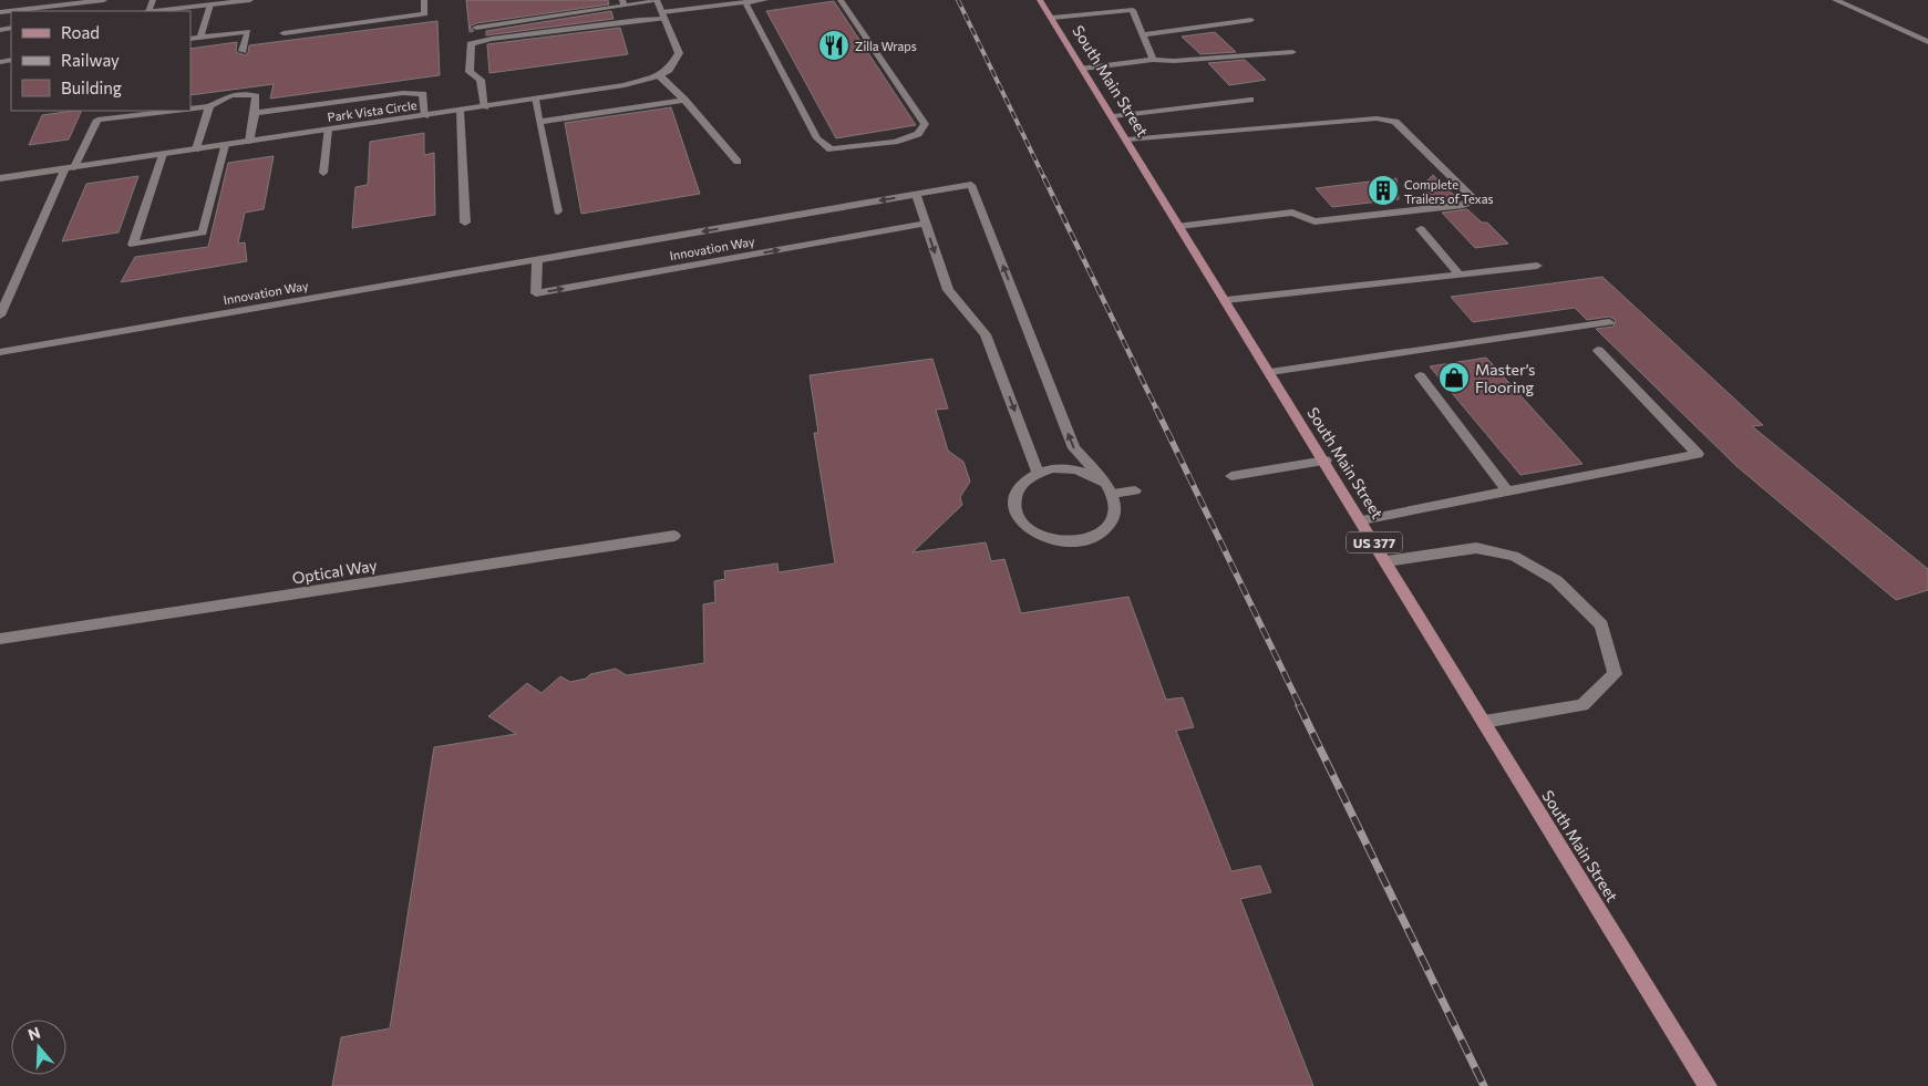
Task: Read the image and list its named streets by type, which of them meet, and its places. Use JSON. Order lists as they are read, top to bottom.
{
  "streets": {
    "main road": ["South Main Street", "US 377"],
    "street": ["Park Vista Circle", "Innovation Way", "Optical Way"]
  },
  "places": {
    "restaurant": ["Zilla Wraps"],
    "building": ["Complete Trailers of Texas"],
    "shop": ["Master’s Flooring"]
  },
  "legend": ["Road", "Railway", "Building"],
  "north": "top"
}
